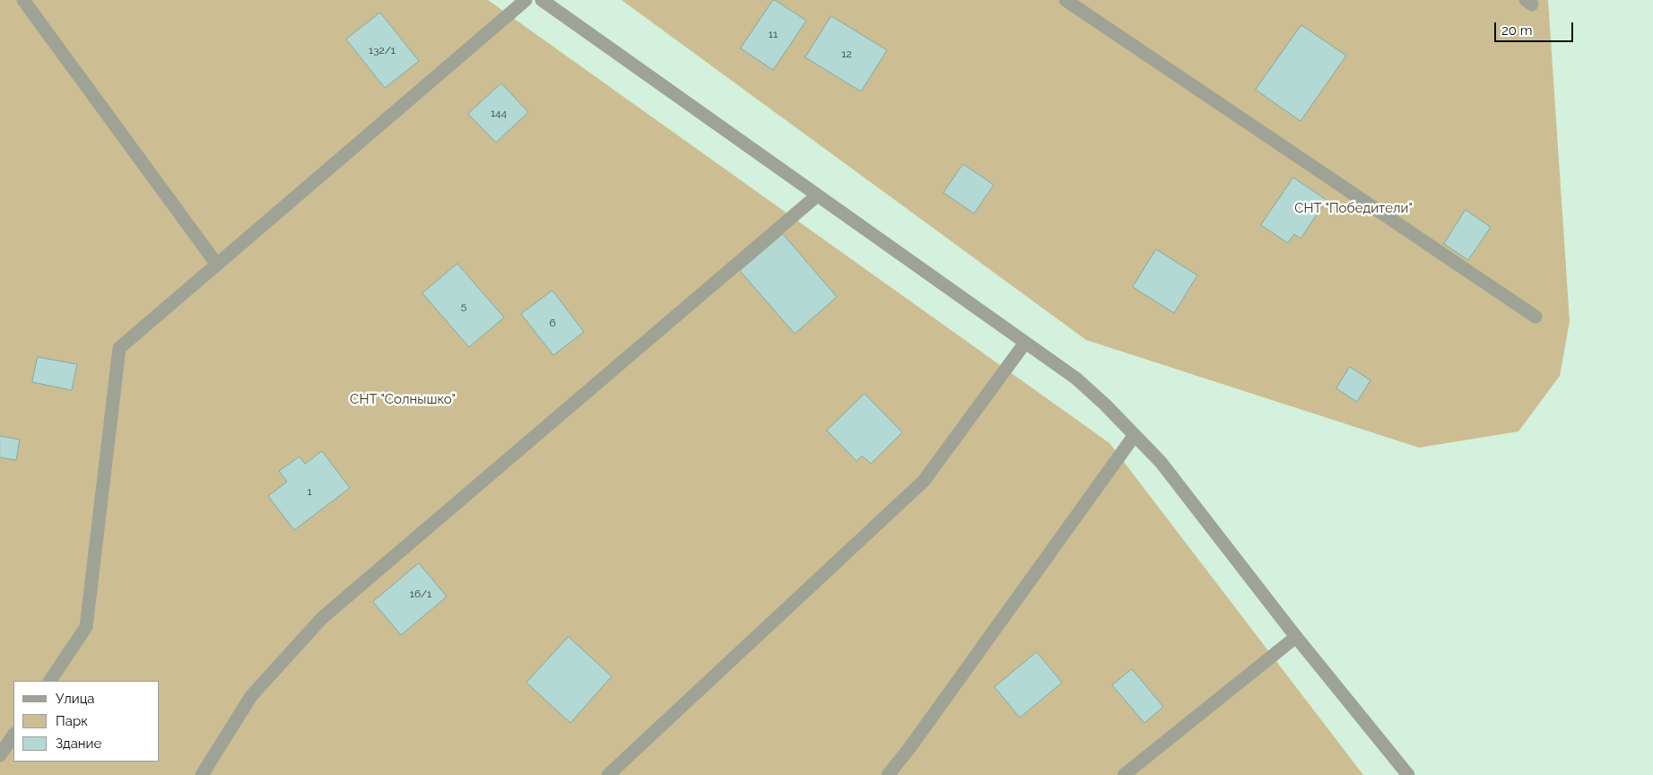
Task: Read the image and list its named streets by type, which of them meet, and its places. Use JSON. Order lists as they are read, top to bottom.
{
  "parks": ["СНТ \"Победители\"", "СНТ \"Солнышко\""],
  "house_numbers": [
    "11",
    "132/1",
    "12",
    "144",
    "5",
    "6",
    "1",
    "16/1"
  ],
  "legend": ["Улица", "Парк", "Здание"],
  "scale_bar": "20 m"
}
